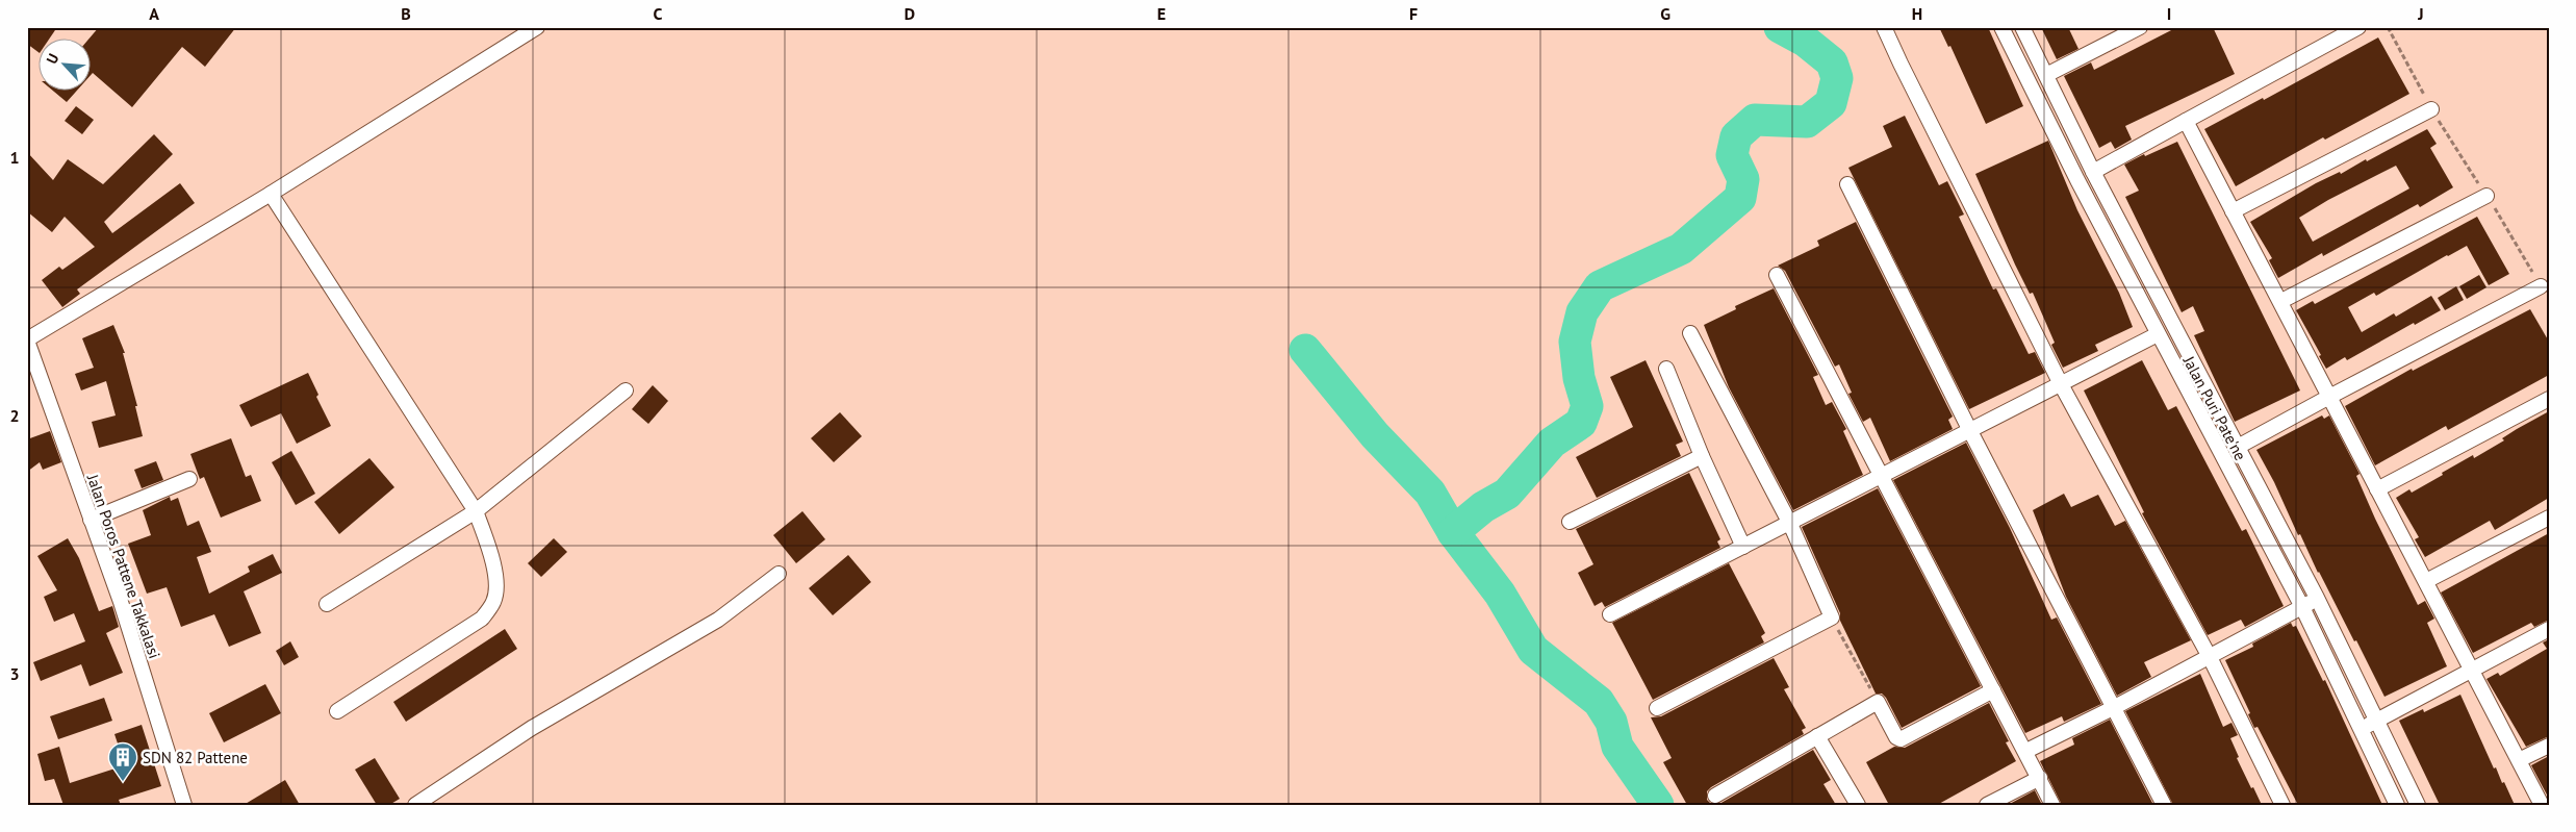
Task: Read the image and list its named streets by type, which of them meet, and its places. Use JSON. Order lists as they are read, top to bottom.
{
  "streets": {
    "street": ["Jalan Puri Pate'ne", "Jalan Poros Pattene Takkalasi"]
  },
  "places": {
    "building": ["SDN 82 Pattene"]
  },
  "north": "top left",
  "grid": {
    "columns": [
      "A",
      "B",
      "C",
      "D",
      "E",
      "F",
      "G",
      "H",
      "I",
      "J"
    ],
    "rows": ["1", "2", "3"]
  }
}
